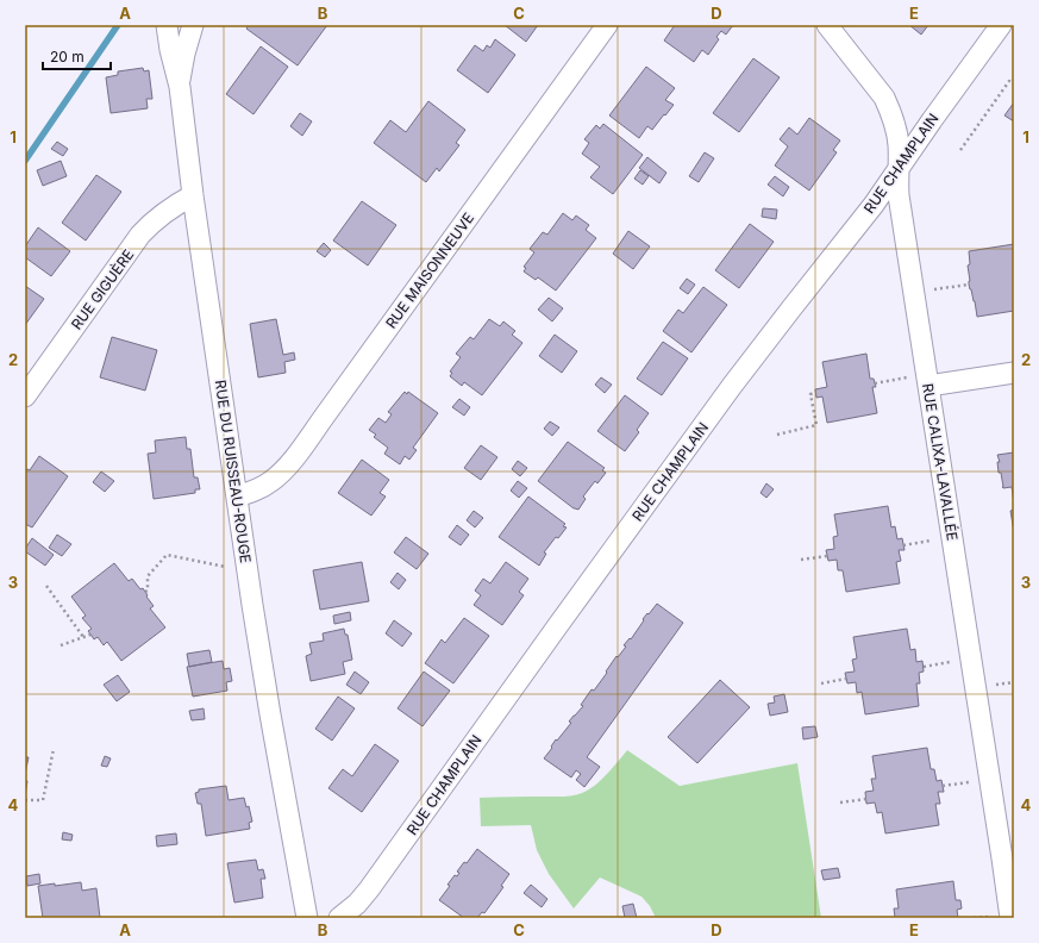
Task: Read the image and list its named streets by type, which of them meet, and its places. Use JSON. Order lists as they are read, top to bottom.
{
  "streets": {
    "street": [
      "RUE CHAMPLAIN",
      "RUE MAISONNEUVE",
      "RUE GIGUÈRE",
      "RUE CALIXA-LAVALLÉE",
      "RUE DU RUISSEAU-ROUGE"
    ]
  },
  "crossings": [
    ["RUE CHAMPLAIN", "RUE CALIXA-LAVALLÉE"],
    ["RUE MAISONNEUVE", "RUE DU RUISSEAU-ROUGE"],
    ["RUE GIGUÈRE", "RUE DU RUISSEAU-ROUGE"]
  ],
  "scale_bar": "20 m",
  "grid": {
    "columns": [
      "A",
      "B",
      "C",
      "D",
      "E"
    ],
    "rows": [
      "1",
      "2",
      "3",
      "4"
    ]
  }
}
